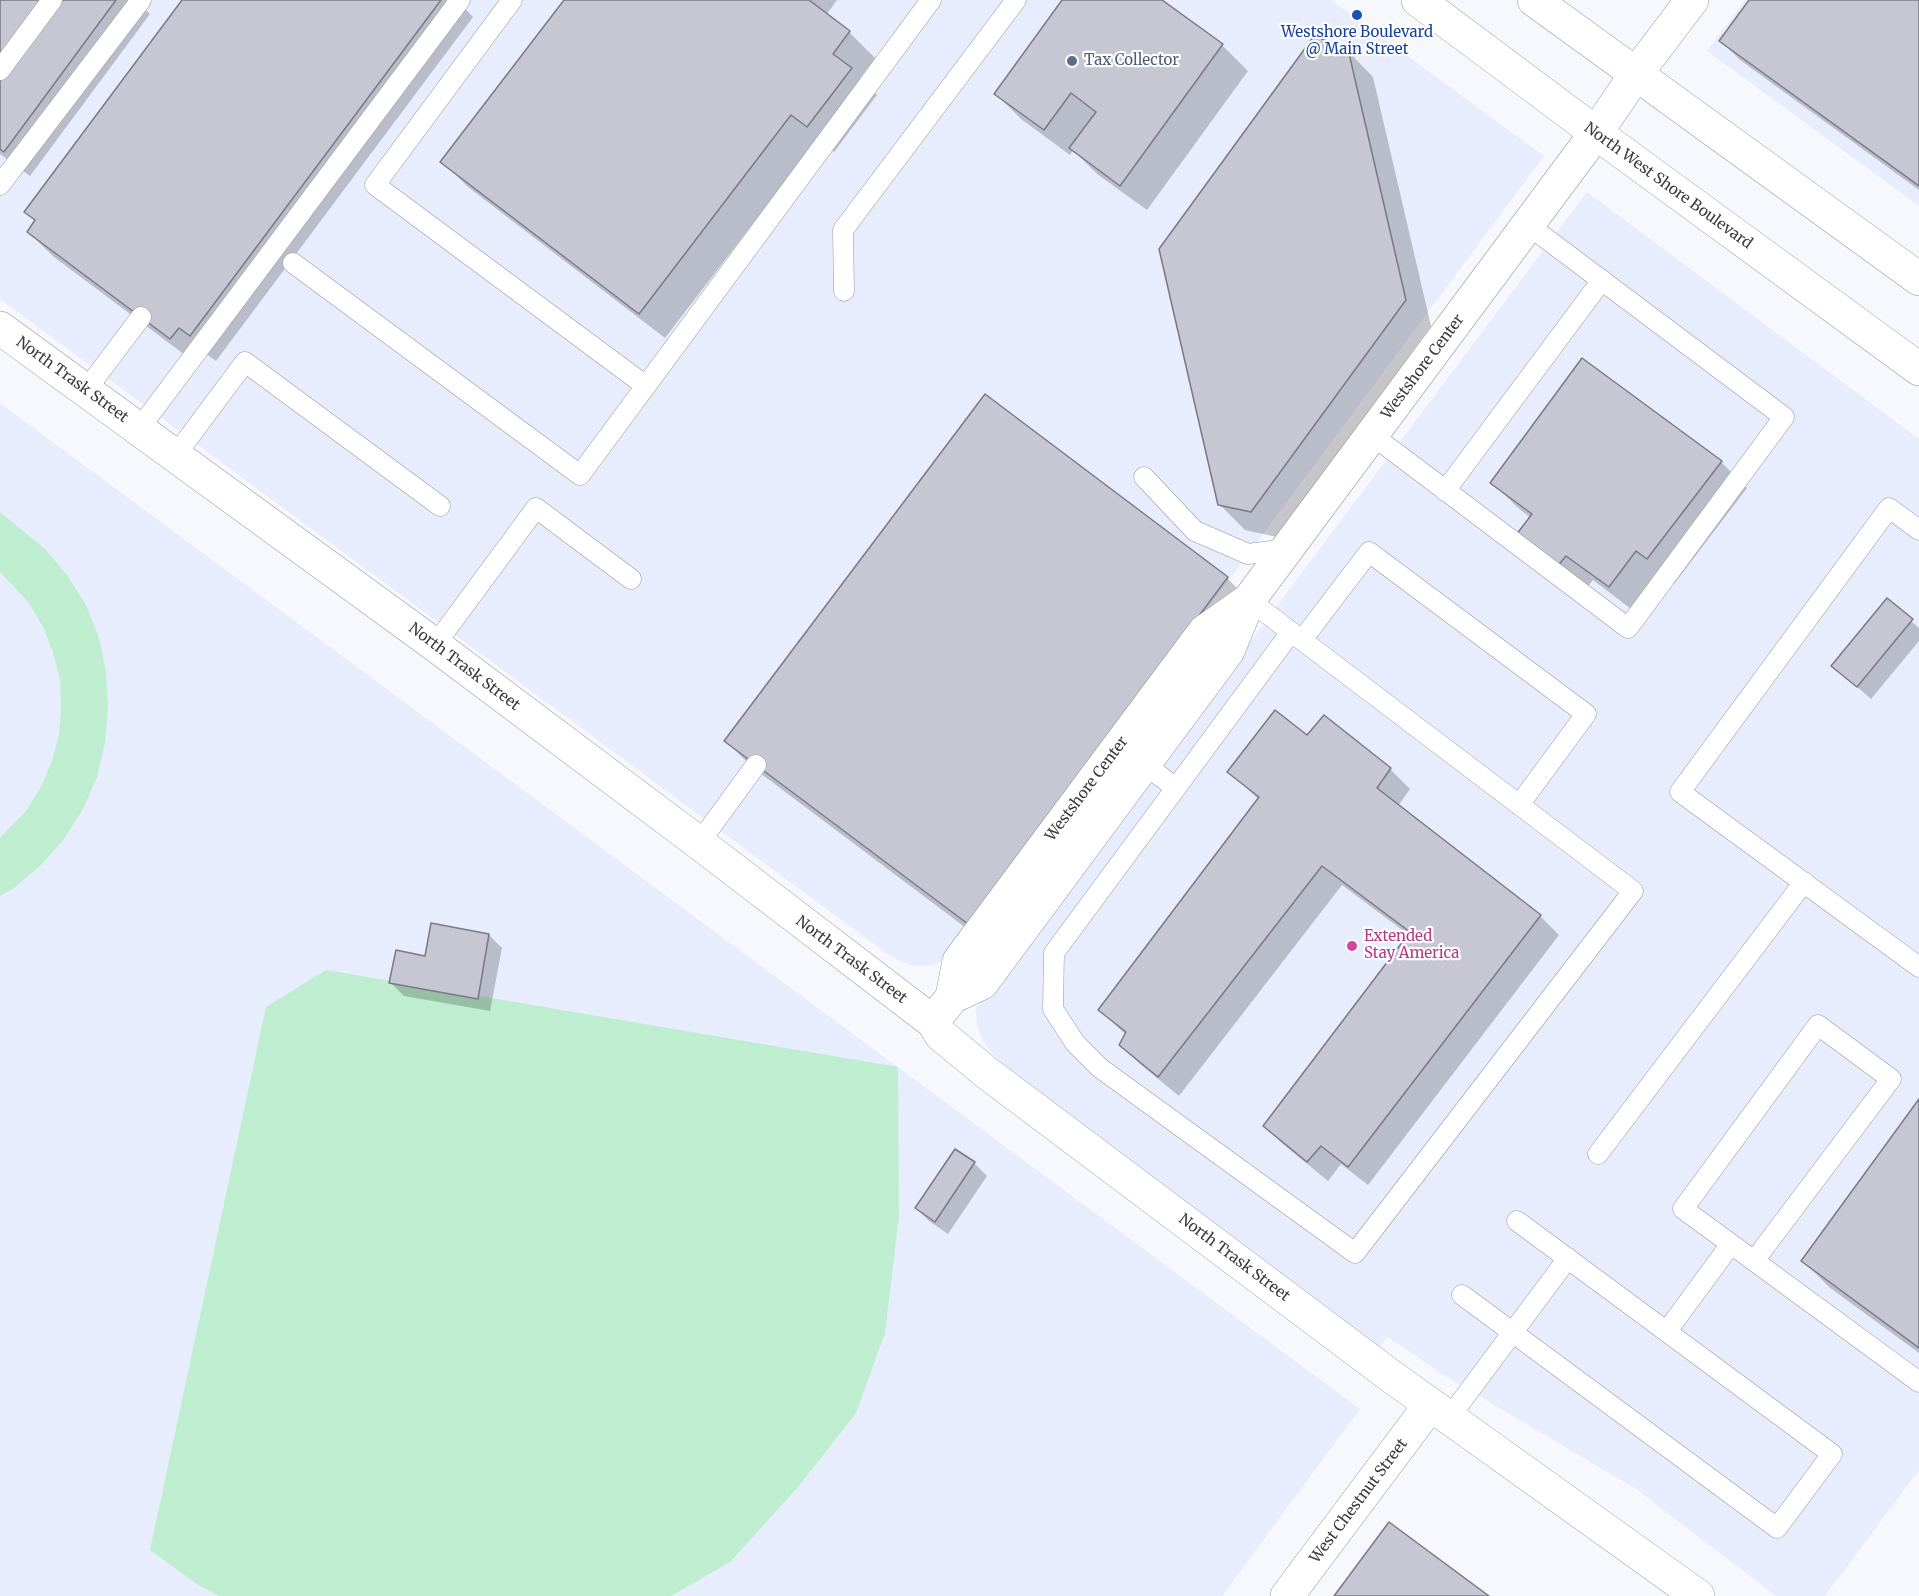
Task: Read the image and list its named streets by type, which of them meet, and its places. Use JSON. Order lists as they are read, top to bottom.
{
  "streets": {
    "street": [
      "North West Shore Boulevard",
      "Westshore Center",
      "North Trask Street",
      "West Chestnut Street"
    ]
  },
  "crossings": [
    ["North West Shore Boulevard", "Westshore Center"],
    ["Westshore Center", "North Trask Street"],
    ["North Trask Street", "West Chestnut Street"]
  ],
  "places": ["Westshore Boulevard @ Main Street", "Tax Collector", "Extended Stay America"]
}
